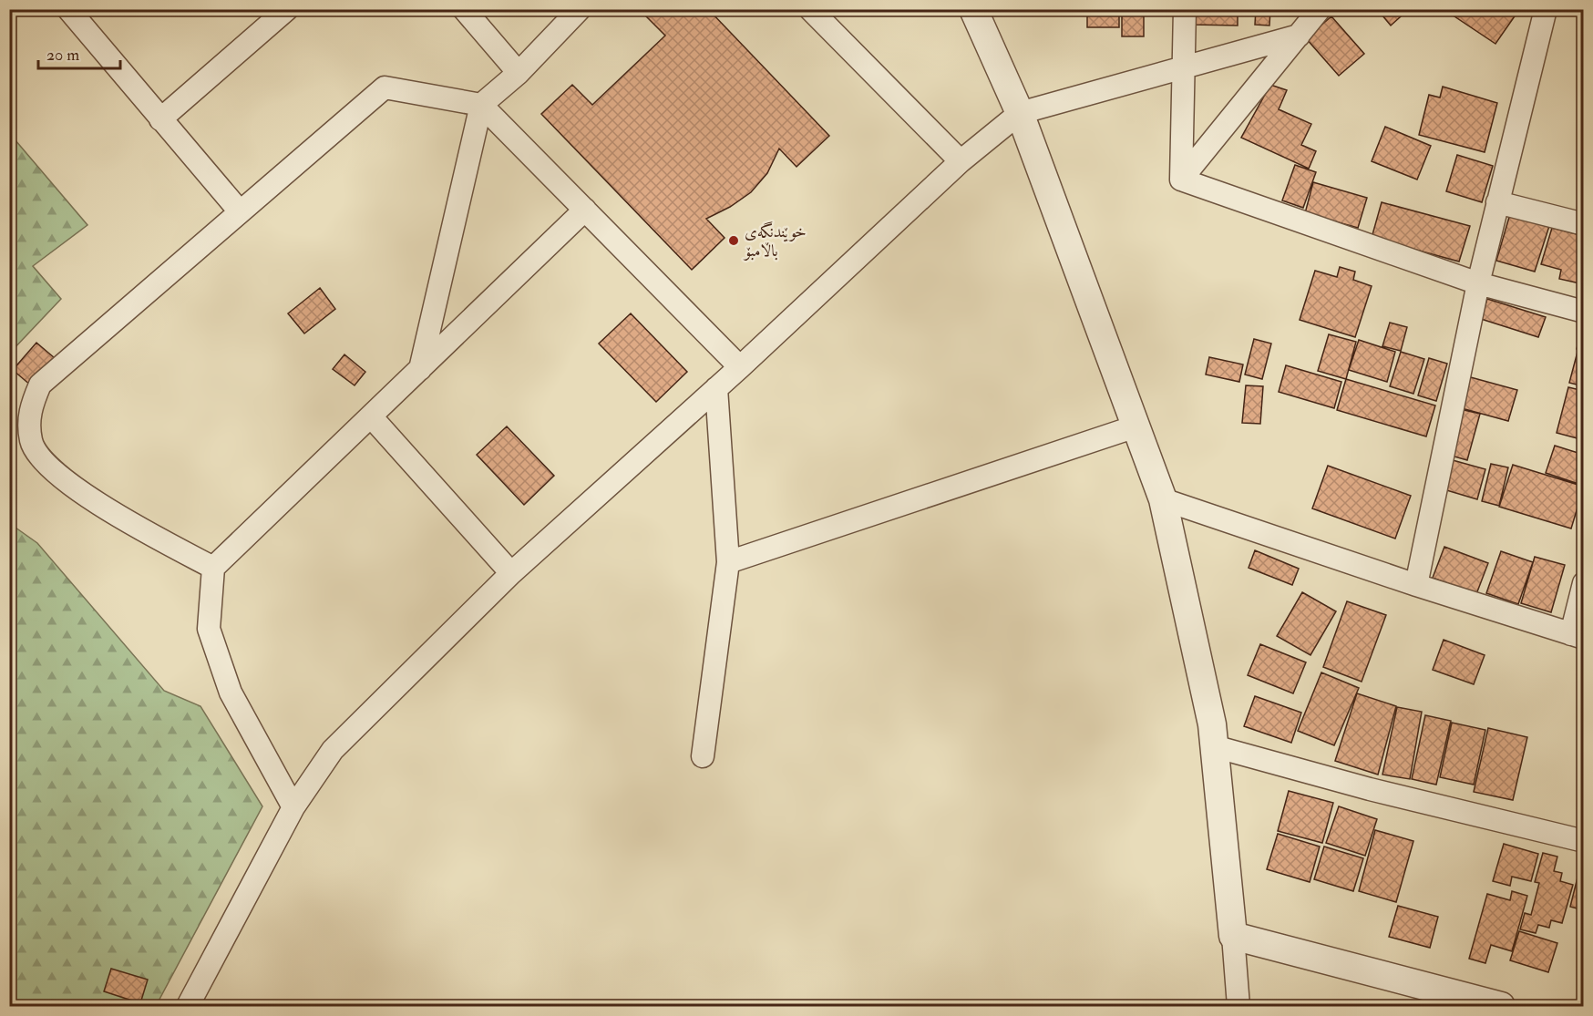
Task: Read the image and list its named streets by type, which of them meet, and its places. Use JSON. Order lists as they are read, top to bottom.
{
  "places": ["خوێندنگەی باڵامبۆ"],
  "scale_bar": "20 m"
}
